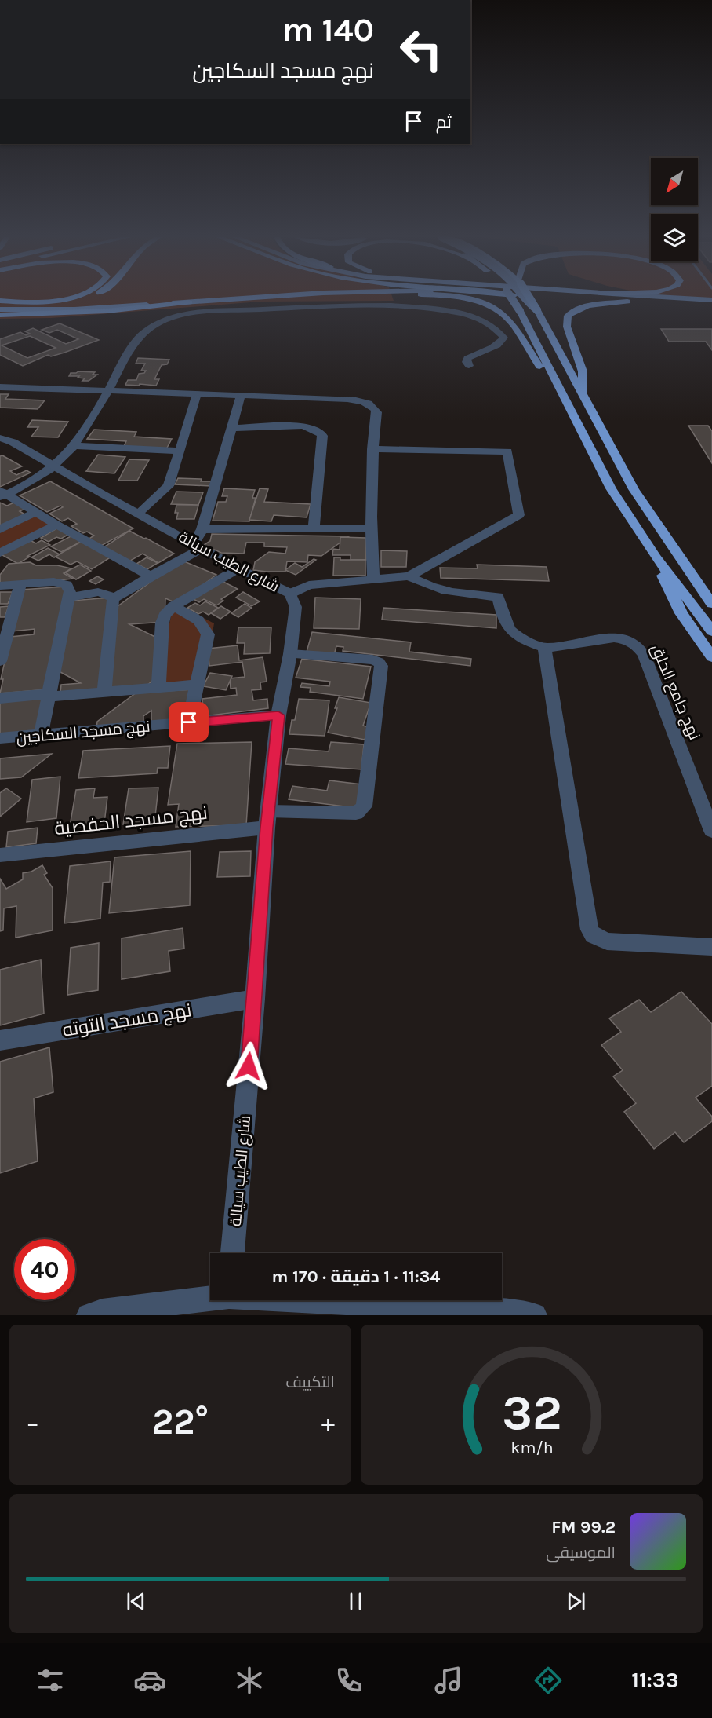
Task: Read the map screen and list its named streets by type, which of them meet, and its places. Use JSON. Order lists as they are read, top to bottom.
{
  "streets": {
    "street": [
      "شارع الطيب سيالة",
      "نهج جامع الحلق",
      "نهج مسجد السكاجين",
      "نهج مسجد الحفصية",
      "نهج مسجد التوته"
    ]
  },
  "crossings": [
    ["شارع الطيب سيالة", "نهج مسجد السكاجين"],
    ["شارع الطيب سيالة", "نهج مسجد الحفصية"],
    ["شارع الطيب سيالة", "نهج مسجد التوته"]
  ],
  "north": "bottom left",
  "page": {
    "turn": ["140 m", "نهج مسجد السكاجين"],
    "then": "ثم",
    "limit": "40",
    "trip": "11:34 · 1 دقيقة · 170 m",
    "tile": "التكييف",
    "heat": ["−", "22°", "+"],
    "song": ["99.2 FM", "الموسيقى"],
    "tabs": "11:33",
    "gauge": ["32", "km/h"]
  }
}
